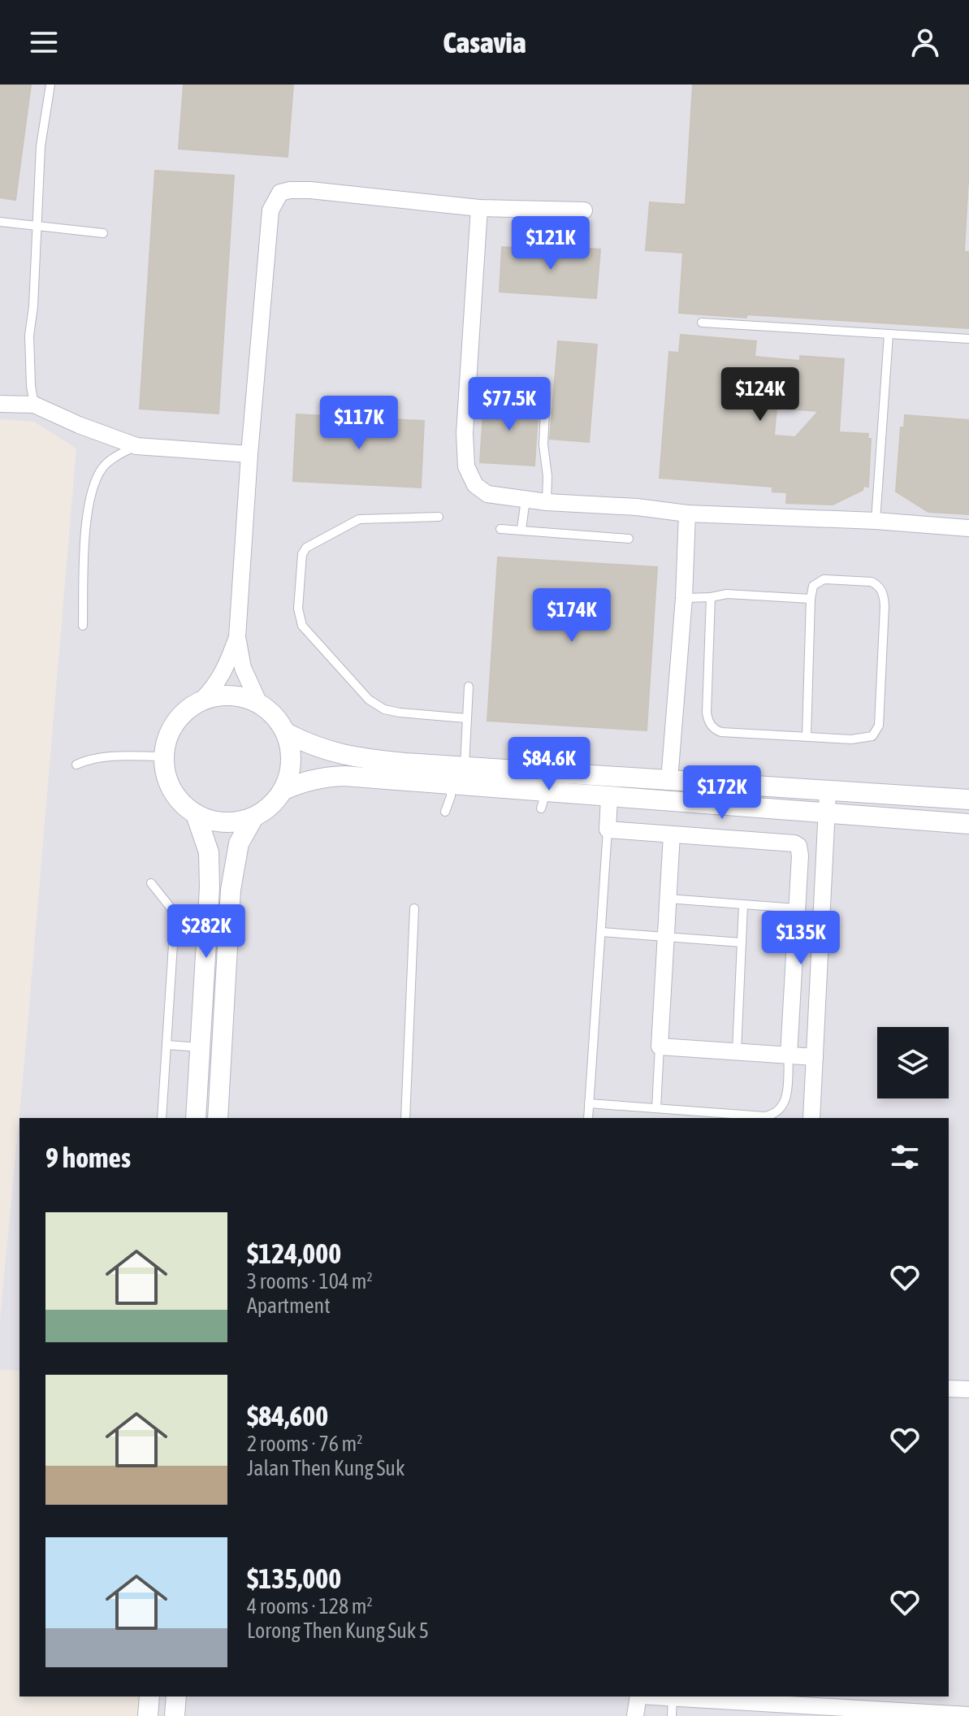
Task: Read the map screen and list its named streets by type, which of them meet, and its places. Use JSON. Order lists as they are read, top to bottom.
{
  "page": {
    "header": "Casavia",
    "price": [
      "$121K",
      "$124K",
      "$77.5K",
      "$117K",
      "$174K",
      "$84.6K",
      "$172K",
      "$282K",
      "$135K"
    ],
    "heading": "9 homes",
    "list": [
      {
        "name": "$124,000",
        "note": "3 rooms · 104 m² · Apartment"
      },
      {
        "name": "$84,600",
        "note": "2 rooms · 76 m² · Jalan Then Kung Suk"
      },
      {
        "name": "$135,000",
        "note": "4 rooms · 128 m² · Lorong Then Kung Suk 5"
      }
    ]
  }
}
